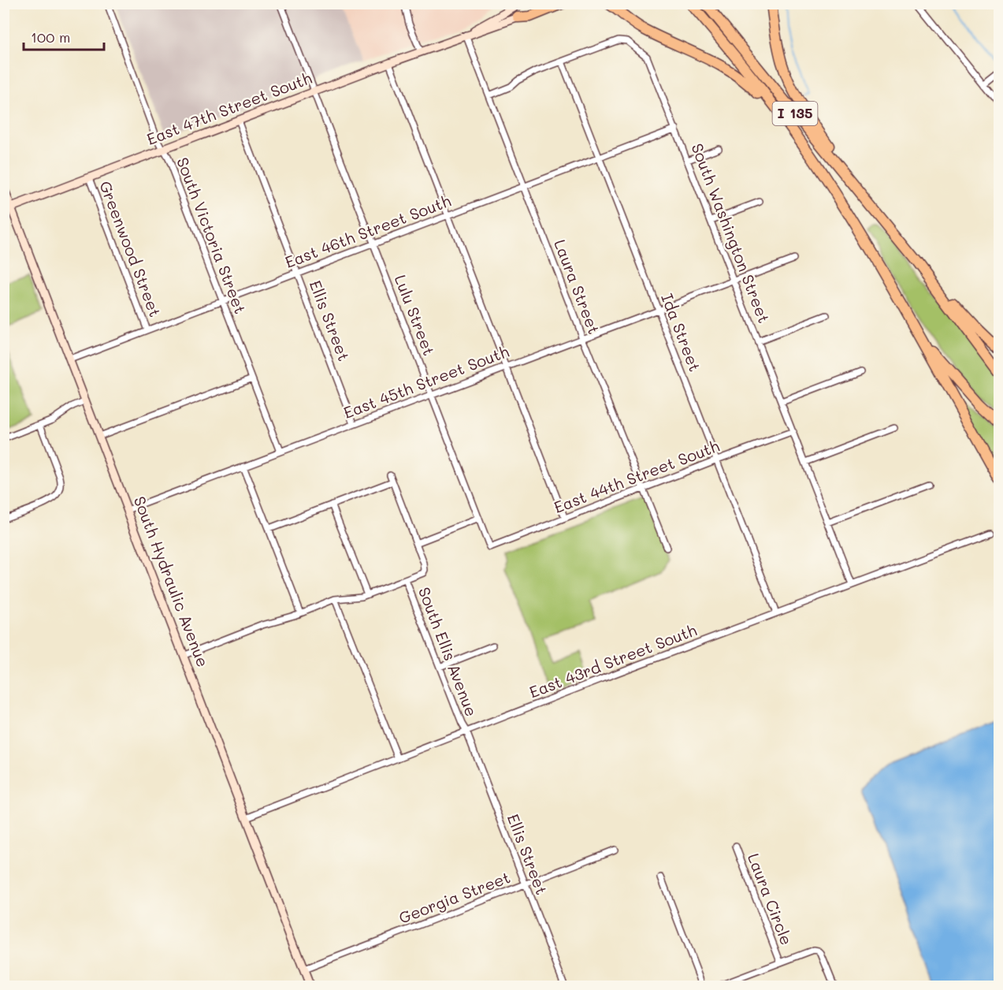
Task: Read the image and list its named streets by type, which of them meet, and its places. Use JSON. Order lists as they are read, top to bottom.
{
  "streets": {
    "highway": ["I 135"],
    "street": [
      "East 47th Street South",
      "East 46th Street South",
      "South Washington Street",
      "South Victoria Street",
      "Greenwood Street",
      "Laura Street",
      "Lulu Street",
      "Ellis Street",
      "Ida Street",
      "East 45th Street South",
      "East 44th Street South",
      "South Hydraulic Avenue",
      "South Ellis Avenue",
      "East 43rd Street South",
      "Georgia Street",
      "Laura Circle"
    ]
  },
  "crossings": [
    ["East 47th Street South", "South Victoria Street"],
    ["East 47th Street South", "Greenwood Street"],
    ["East 47th Street South", "Laura Street"],
    ["East 47th Street South", "Lulu Street"],
    ["East 47th Street South", "Ellis Street"],
    ["East 47th Street South", "South Hydraulic Avenue"],
    ["East 46th Street South", "South Washington Street"],
    ["East 46th Street South", "South Victoria Street"],
    ["East 46th Street South", "Greenwood Street"],
    ["East 46th Street South", "Laura Street"],
    ["East 46th Street South", "Lulu Street"],
    ["East 46th Street South", "Ellis Street"],
    ["East 46th Street South", "Ida Street"],
    ["East 46th Street South", "South Hydraulic Avenue"],
    ["South Washington Street", "Laura Street"],
    ["South Washington Street", "Ida Street"],
    ["South Washington Street", "East 45th Street South"],
    ["South Washington Street", "East 44th Street South"],
    ["South Washington Street", "East 43rd Street South"],
    ["South Victoria Street", "East 45th Street South"],
    ["Laura Street", "East 45th Street South"],
    ["Laura Street", "East 44th Street South"],
    ["Lulu Street", "East 45th Street South"],
    ["Lulu Street", "East 44th Street South"],
    ["Ellis Street", "East 45th Street South"],
    ["Ellis Street", "South Ellis Avenue"],
    ["Ellis Street", "East 43rd Street South"],
    ["Ellis Street", "Georgia Street"],
    ["Ida Street", "East 45th Street South"],
    ["Ida Street", "East 44th Street South"],
    ["Ida Street", "East 43rd Street South"],
    ["East 45th Street South", "South Hydraulic Avenue"],
    ["South Hydraulic Avenue", "East 43rd Street South"],
    ["South Hydraulic Avenue", "Georgia Street"],
    ["South Ellis Avenue", "East 43rd Street South"]
  ],
  "scale_bar": "100 m"
}
